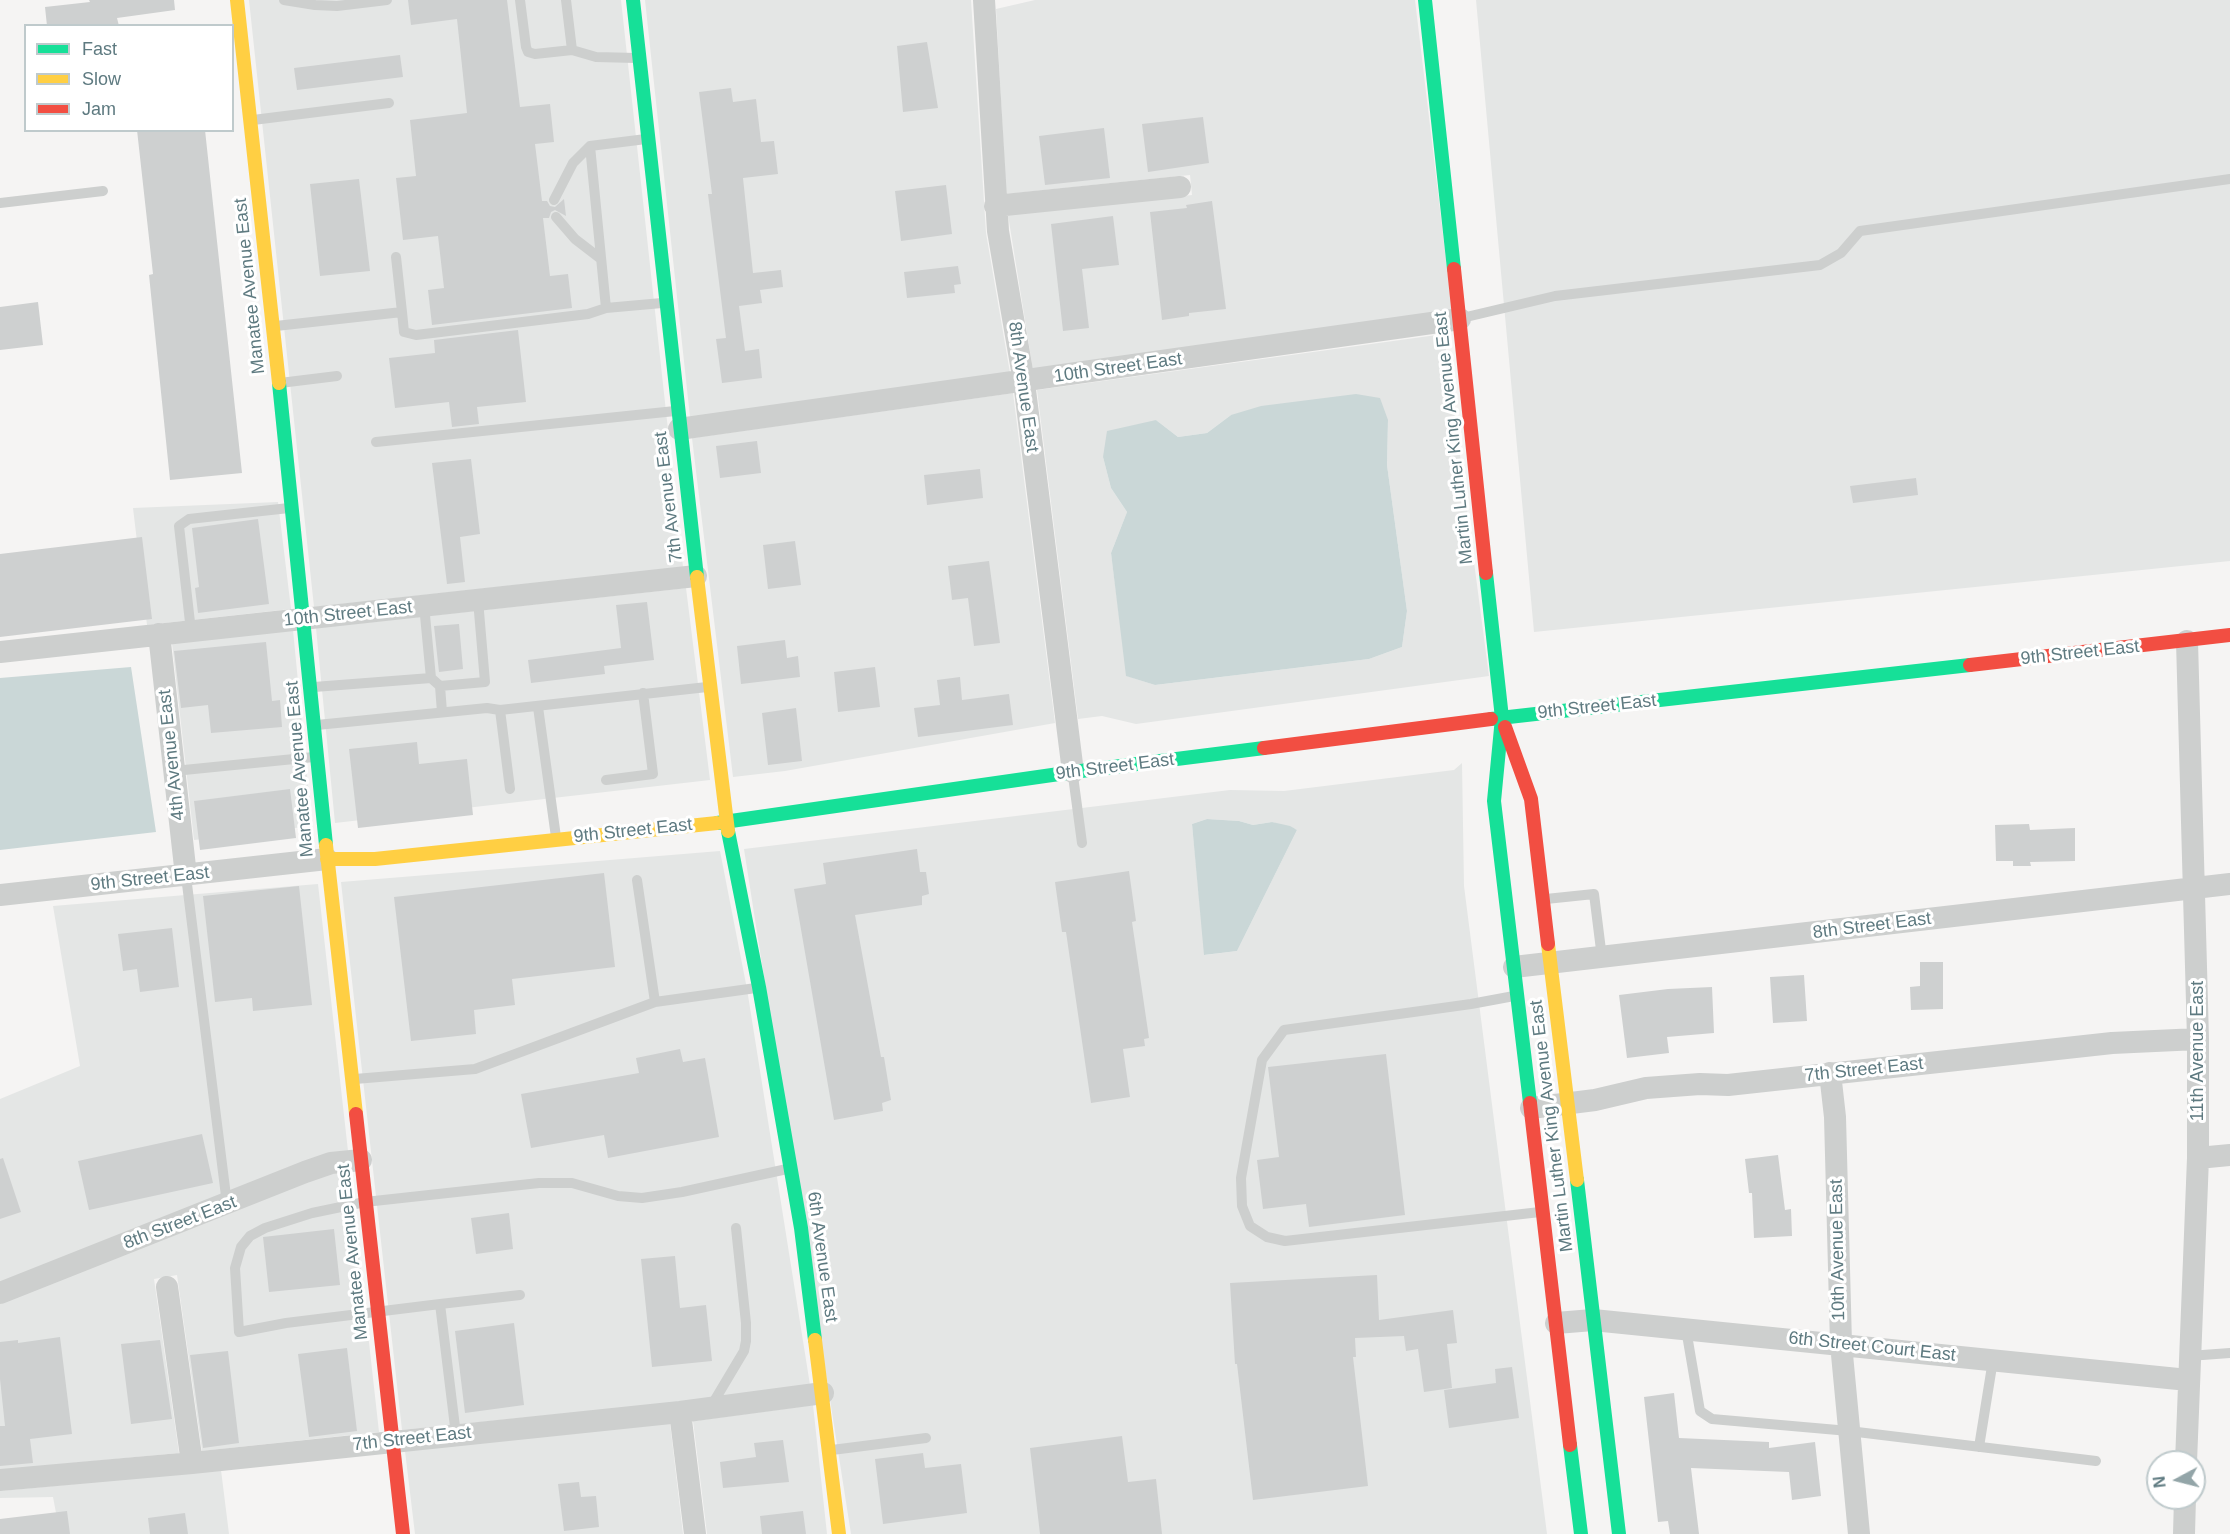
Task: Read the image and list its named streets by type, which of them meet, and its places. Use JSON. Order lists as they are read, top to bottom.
{
  "streets": {
    "street": [
      "Manatee Avenue East",
      "10th Street East",
      "8th Avenue East",
      "Martin Luther King Avenue East",
      "7th Avenue East",
      "9th Street East",
      "4th Avenue East",
      "8th Street East",
      "11th Avenue East",
      "7th Street East",
      "10th Avenue East",
      "6th Avenue East",
      "6th Street Court East"
    ]
  },
  "crossings": [
    ["Manatee Avenue East", "10th Street East"],
    ["Manatee Avenue East", "9th Street East"],
    ["Manatee Avenue East", "8th Street East"],
    ["Manatee Avenue East", "7th Street East"],
    ["10th Street East", "8th Avenue East"],
    ["10th Street East", "Martin Luther King Avenue East"],
    ["10th Street East", "7th Avenue East"],
    ["10th Street East", "4th Avenue East"],
    ["8th Avenue East", "9th Street East"],
    ["Martin Luther King Avenue East", "9th Street East"],
    ["Martin Luther King Avenue East", "8th Street East"],
    ["Martin Luther King Avenue East", "7th Street East"],
    ["Martin Luther King Avenue East", "6th Street Court East"],
    ["7th Avenue East", "9th Street East"],
    ["7th Avenue East", "6th Avenue East"],
    ["9th Street East", "4th Avenue East"],
    ["9th Street East", "11th Avenue East"],
    ["8th Street East", "11th Avenue East"],
    ["11th Avenue East", "7th Street East"],
    ["11th Avenue East", "6th Street Court East"],
    ["7th Street East", "10th Avenue East"],
    ["7th Street East", "6th Avenue East"],
    ["10th Avenue East", "6th Street Court East"]
  ],
  "legend": ["Fast", "Slow", "Jam"],
  "north": "left"
}
